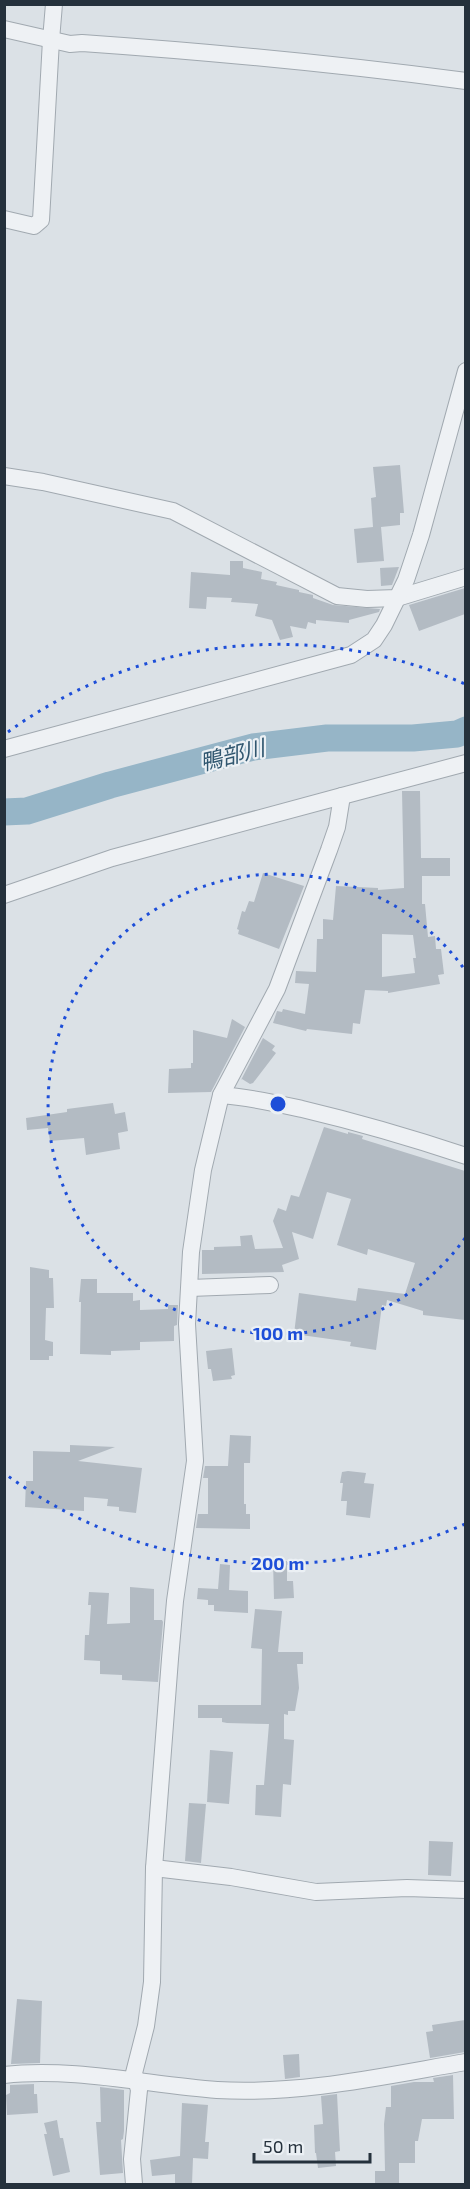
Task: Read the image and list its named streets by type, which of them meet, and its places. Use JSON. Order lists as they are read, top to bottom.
{
  "water": ["鴨部川"],
  "scale_bar": "50 m",
  "rings": ["100 m", "200 m"]
}
